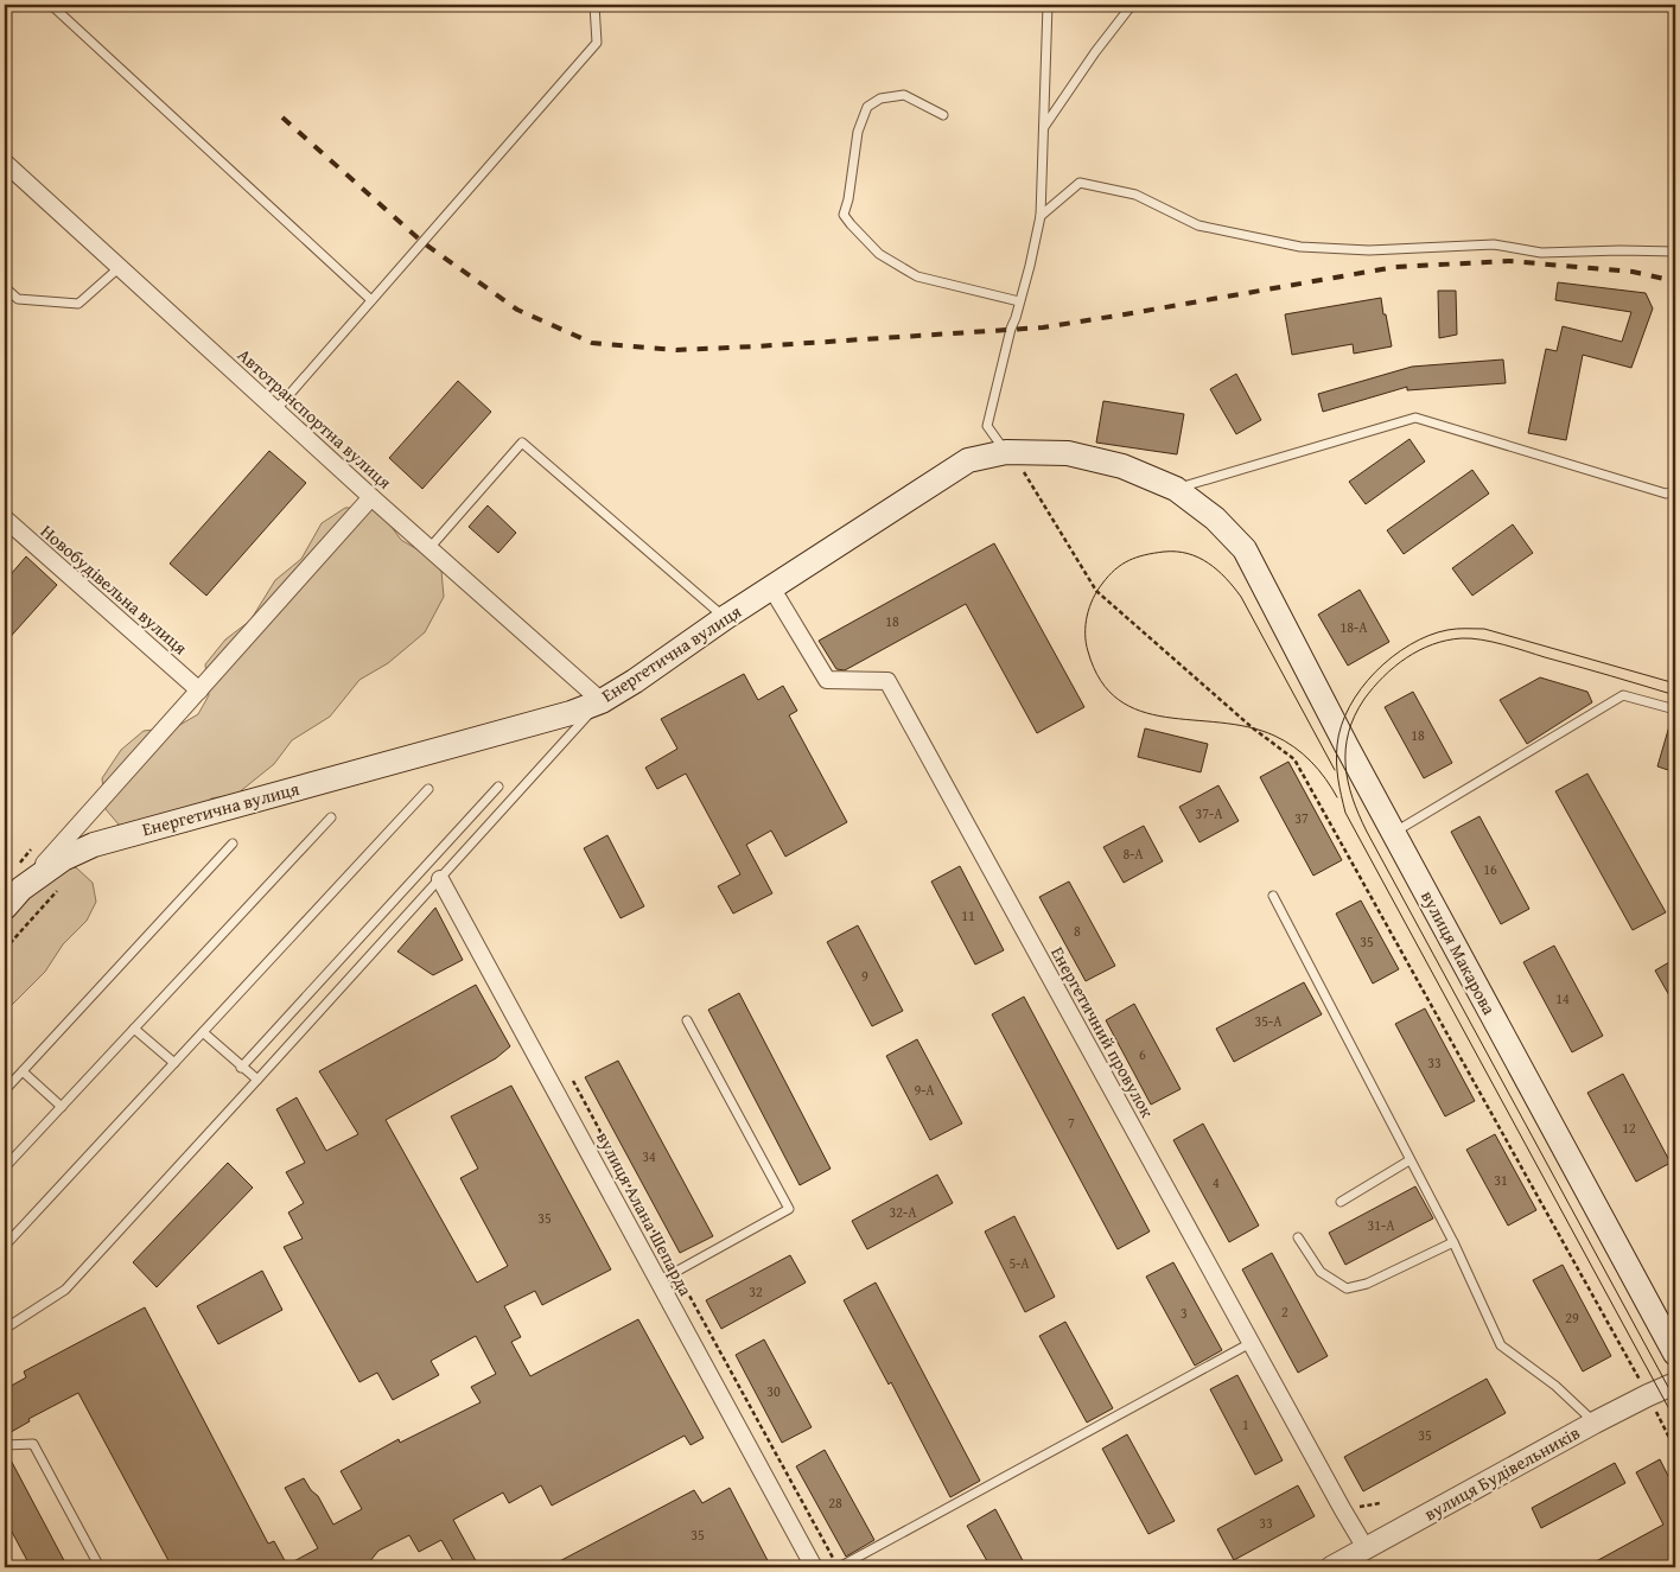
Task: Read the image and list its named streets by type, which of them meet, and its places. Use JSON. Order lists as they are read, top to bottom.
{
  "streets": {
    "main road": ["Енергетична вулиця", "вулиця Макарова"],
    "street": [
      "Автотранспортна вулиця",
      "Новобудівельна вулиця",
      "Енергетичний провулок",
      "вулиця Алана Шепарда",
      "вулиця Будівельників"
    ]
  },
  "crossings": [
    ["Автотранспортна вулиця", "Енергетична вулиця"],
    ["Новобудівельна вулиця", "Енергетична вулиця"],
    ["Енергетична вулиця", "вулиця Макарова"],
    ["Енергетична вулиця", "Енергетичний провулок"],
    ["Енергетичний провулок", "вулиця Будівельників"]
  ],
  "house_numbers": [
    "18",
    "18-А",
    "18",
    "37-А",
    "37",
    "8-А",
    "16",
    "11",
    "8",
    "35",
    "9",
    "14",
    "35-А",
    "6",
    "33",
    "9-А",
    "7",
    "12",
    "34",
    "31",
    "4",
    "32-А",
    "35",
    "31-А",
    "5-А",
    "32",
    "2",
    "3",
    "29",
    "30",
    "1",
    "35",
    "28",
    "33",
    "35"
  ]
}
